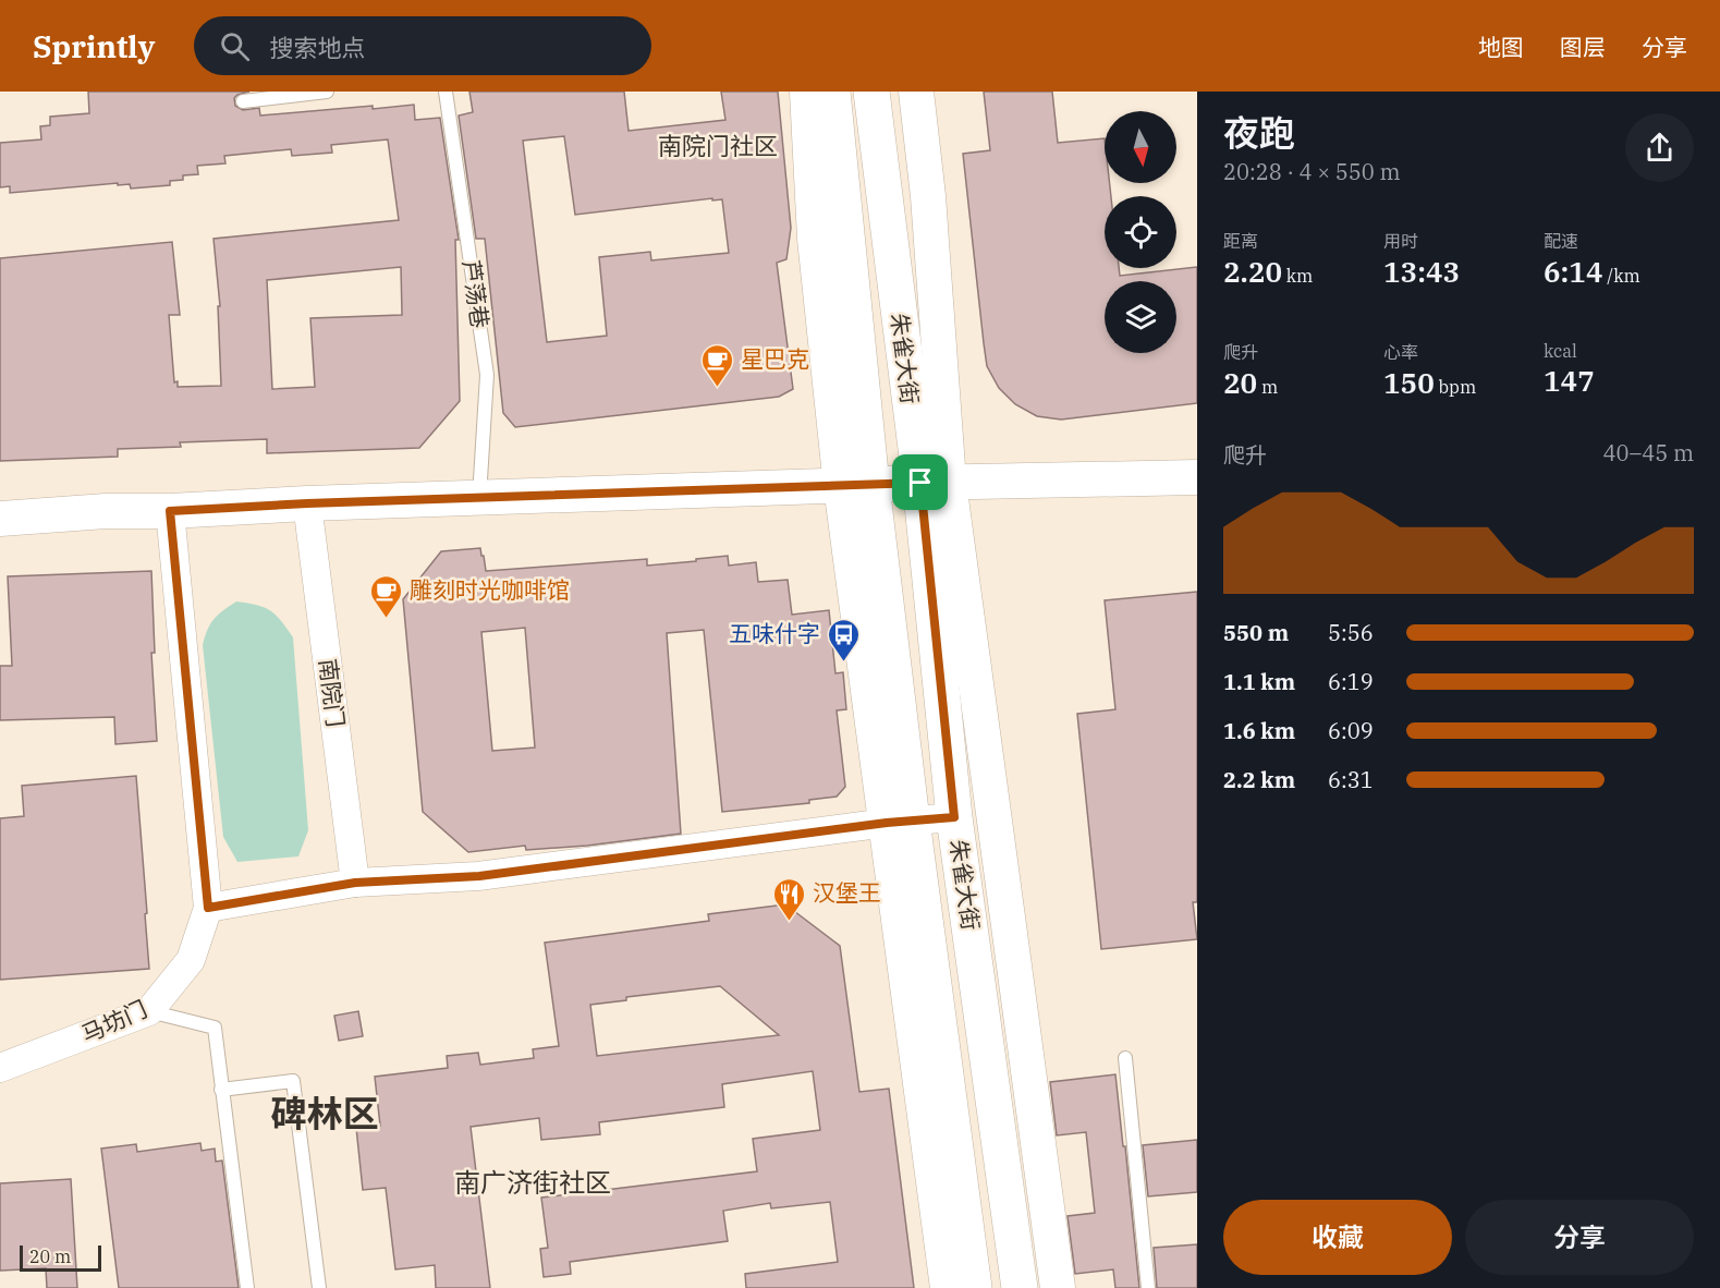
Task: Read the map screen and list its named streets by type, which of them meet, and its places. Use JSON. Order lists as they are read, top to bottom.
{
  "streets": {
    "main road": ["朱雀大街"],
    "street": ["南院门", "马坊门"],
    "lane": ["芦荡巷"]
  },
  "districts": ["南院门社区", "碑林区", "南广济街社区"],
  "places": {
    "cafe": ["星巴克", "雕刻时光咖啡馆"],
    "bus stop": ["五味什字"],
    "restaurant": ["汉堡王"]
  },
  "scale_bar": "20 m",
  "north": "bottom",
  "page": {
    "header": "Sprintly",
    "search": "搜索地点",
    "nav": ["地图", "图层", "分享"],
    "heading": ["夜跑", "20:28 · 4 × 550 m"],
    "stats": [
      ["距离", "2.20 km"],
      ["用时", "13:43"],
      ["配速", "6:14 /km"],
      ["爬升", "20 m"],
      ["心率", "150 bpm"],
      ["kcal", "147"]
    ],
    "chart": ["爬升", "40–45 m"],
    "list": [
      {
        "name": "550 m",
        "note": "5:56"
      },
      {
        "name": "1.1 km",
        "note": "6:19"
      },
      {
        "name": "1.6 km",
        "note": "6:09"
      },
      {
        "name": "2.2 km",
        "note": "6:31"
      }
    ],
    "buttons": ["收藏", "分享"],
    "scale": "20 m"
  }
}
